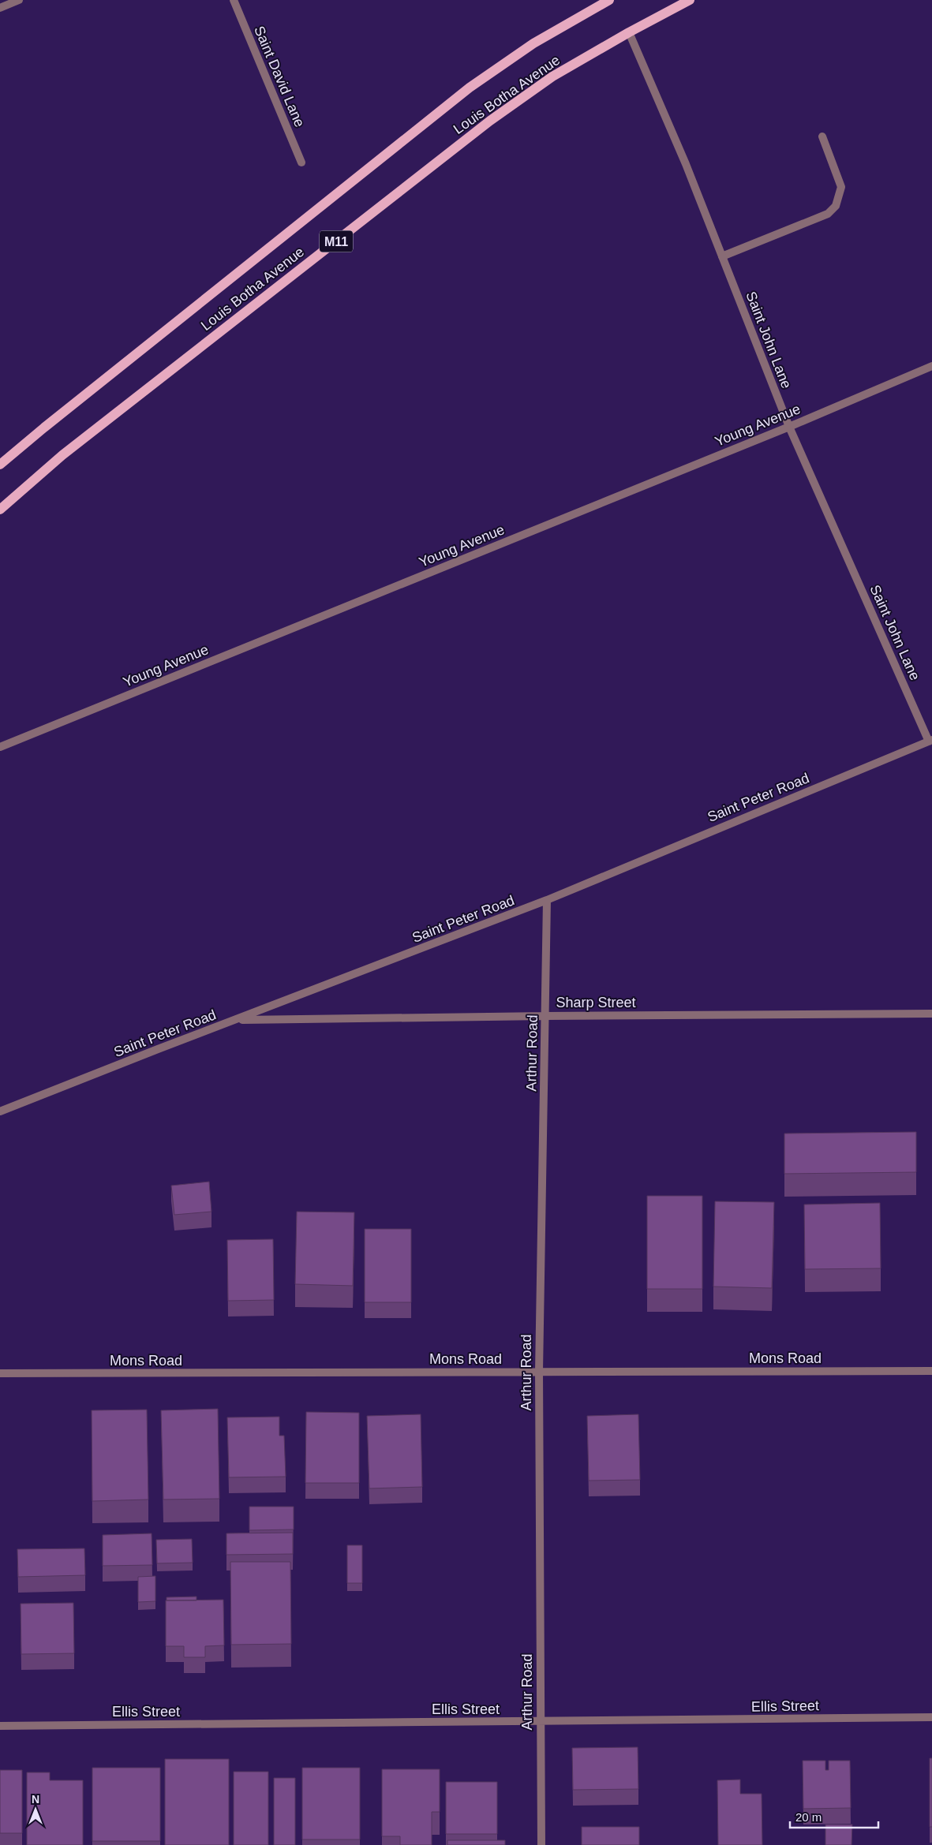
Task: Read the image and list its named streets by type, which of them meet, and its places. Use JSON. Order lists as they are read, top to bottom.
{
  "streets": {
    "main road": ["Louis Botha Avenue", "M11"],
    "street": [
      "Saint David Lane",
      "Saint John Lane",
      "Young Avenue",
      "Saint Peter Road",
      "Sharp Street",
      "Arthur Road",
      "Mons Road",
      "Ellis Street"
    ]
  },
  "crossings": [
    ["Louis Botha Avenue", "Saint John Lane"],
    ["Saint John Lane", "Young Avenue"],
    ["Saint John Lane", "Saint Peter Road"],
    ["Saint Peter Road", "Sharp Street"],
    ["Saint Peter Road", "Arthur Road"],
    ["Sharp Street", "Arthur Road"],
    ["Arthur Road", "Mons Road"],
    ["Arthur Road", "Ellis Street"]
  ],
  "scale_bar": "20 m",
  "north": "top"
}
